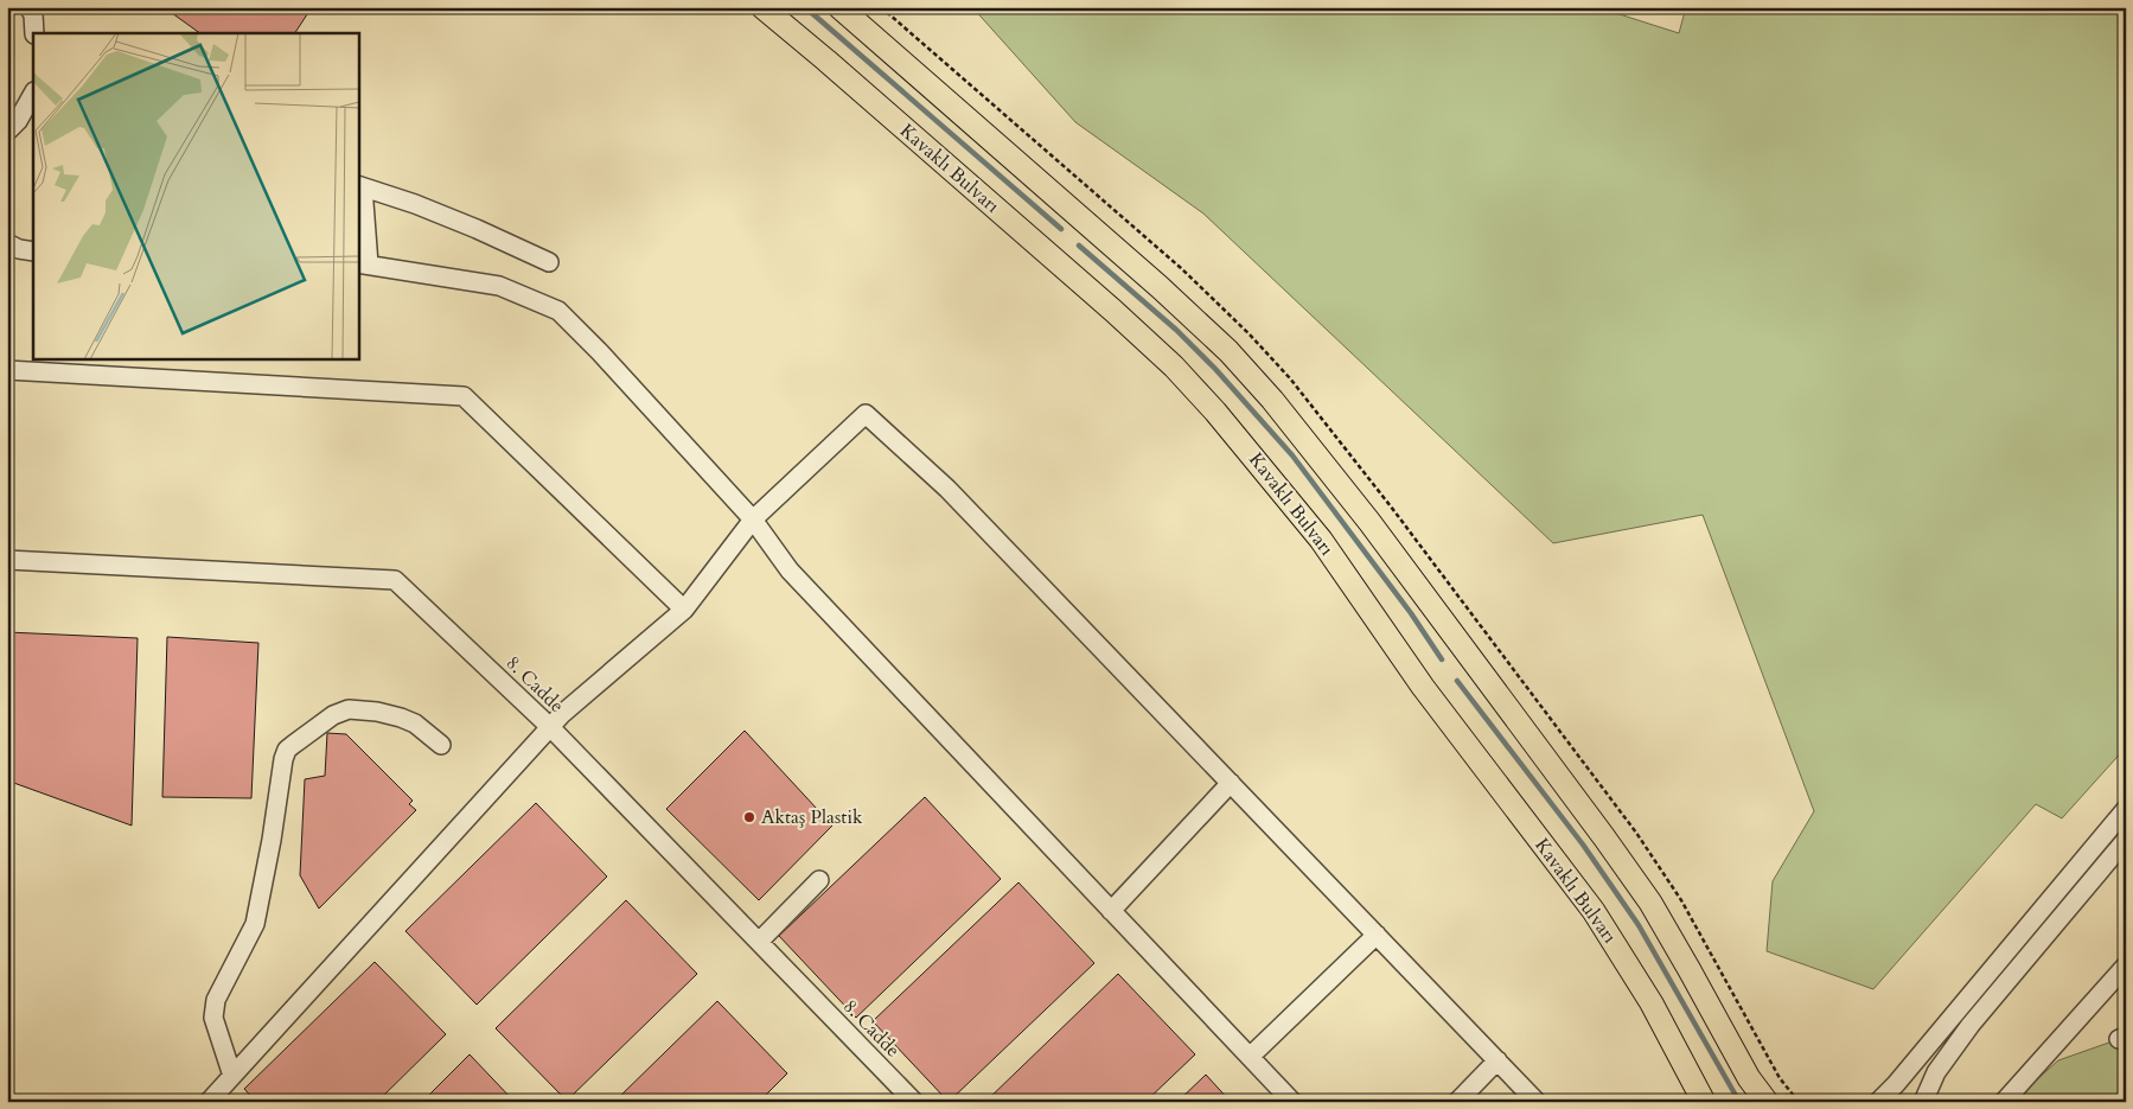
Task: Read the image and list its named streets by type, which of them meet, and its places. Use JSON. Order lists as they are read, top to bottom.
{
  "streets": {
    "main road": ["Kavaklı Bulvarı"],
    "street": ["8. Cadde"]
  },
  "places": ["Aktaş Plastik"]
}
